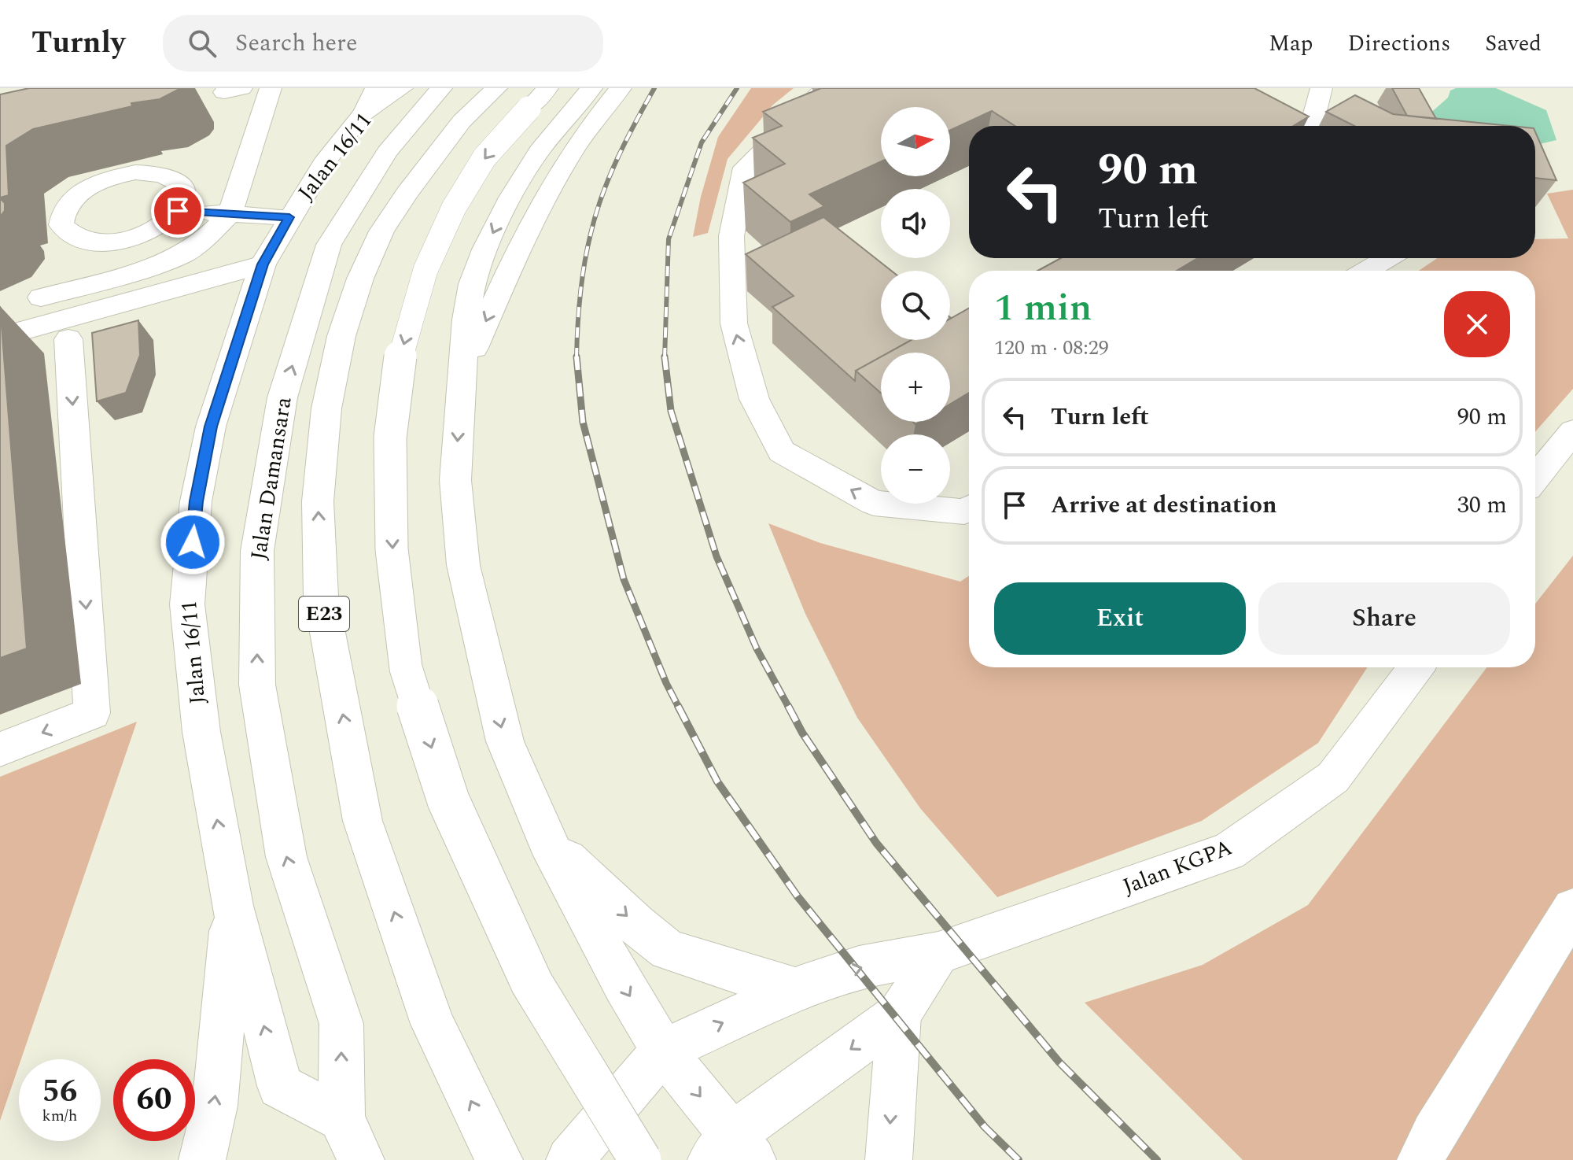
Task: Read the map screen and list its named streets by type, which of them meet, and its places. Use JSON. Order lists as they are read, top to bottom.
{
  "streets": {
    "main road": [
      "Jalan 16/11",
      "Jalan Damansara",
      "E23",
      "Jalan KGPA"
    ]
  },
  "crossings": [
    ["Jalan 16/11", "Jalan Damansara"]
  ],
  "north": "right",
  "page": {
    "header": "Turnly",
    "search": "Search here",
    "nav": ["Map", "Directions", "Saved"],
    "map_buttons": ["+", "−"],
    "turn": ["90 m", "Turn left"],
    "heading": ["1 min", "120 m · 08:29"],
    "list": [
      {
        "name": "Turn left",
        "value": "90 m"
      },
      {
        "name": "Arrive at destination",
        "value": "30 m"
      }
    ],
    "buttons": ["Exit", "Share"],
    "speed": "56 km/h",
    "limit": "60"
  }
}
